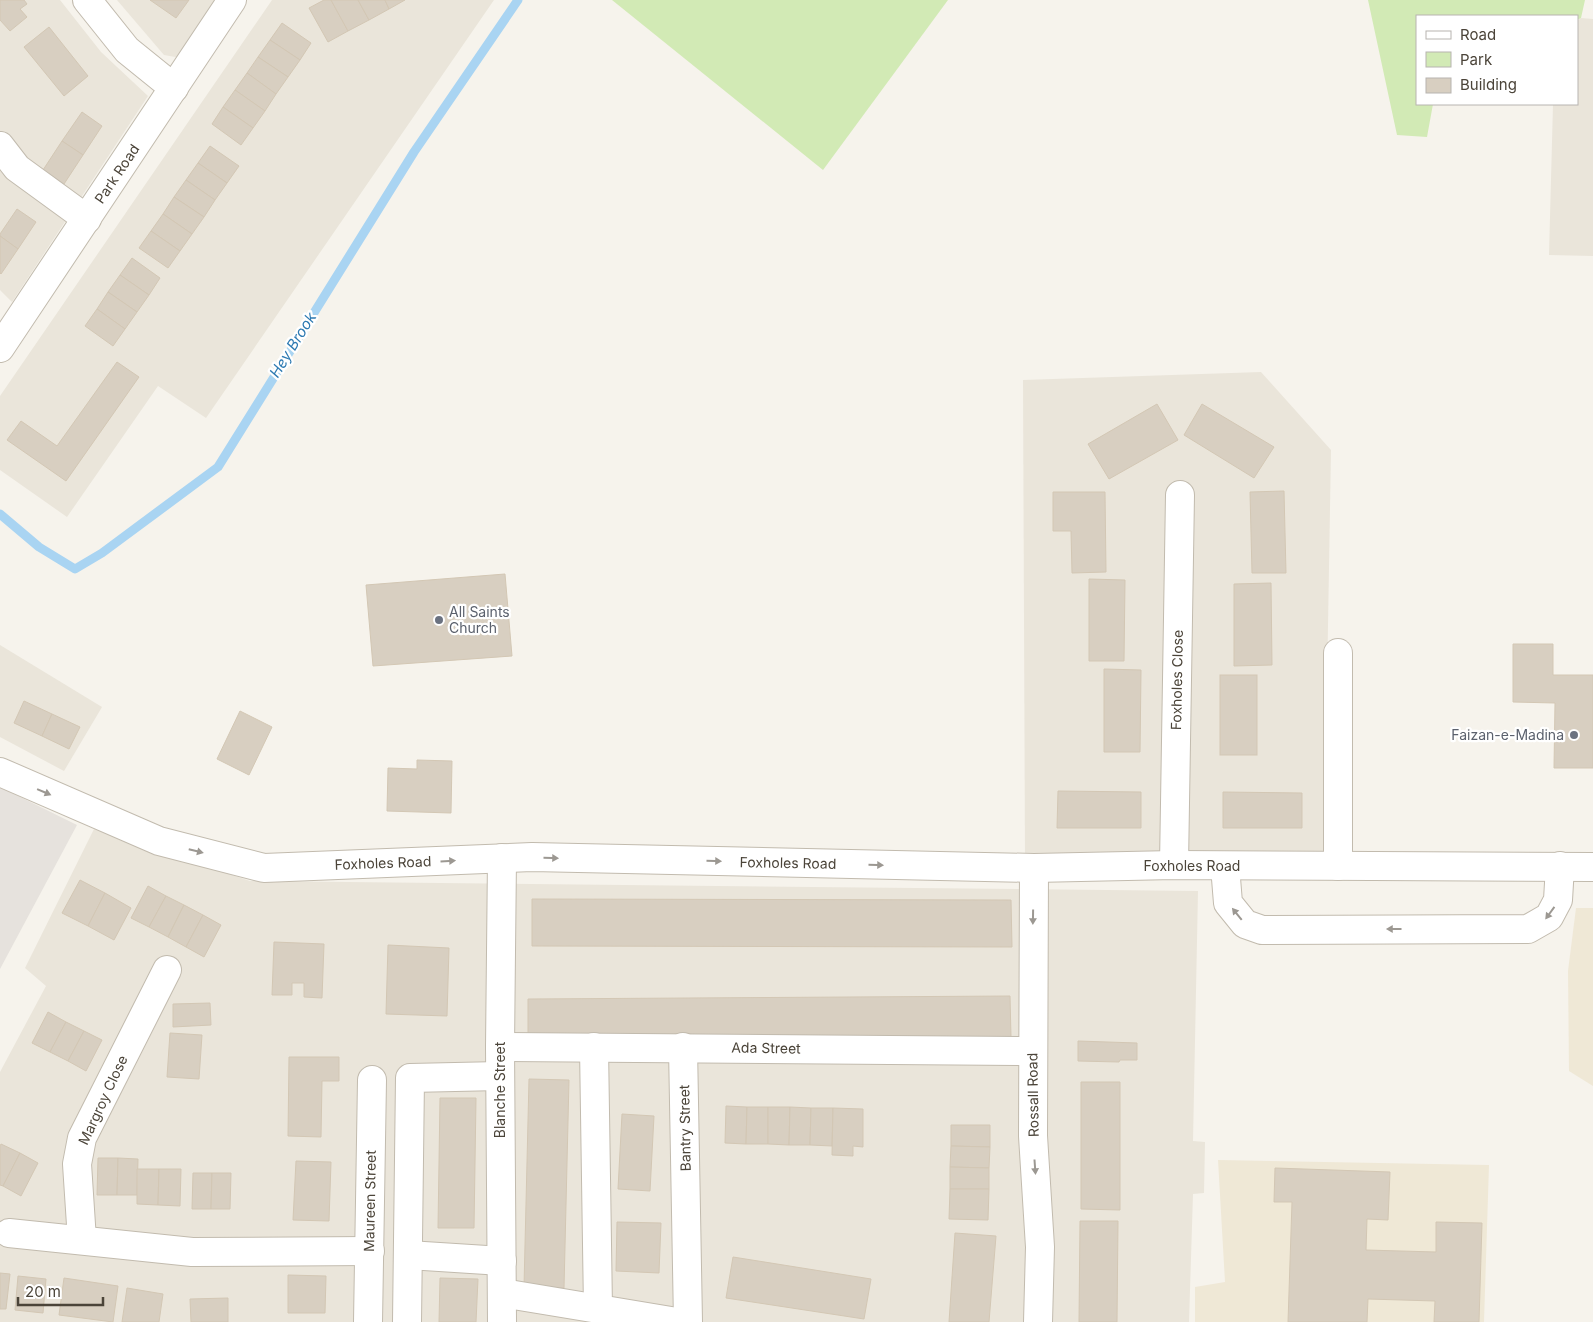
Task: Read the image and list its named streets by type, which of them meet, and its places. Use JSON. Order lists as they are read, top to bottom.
{
  "streets": {
    "street": [
      "Park Road",
      "Foxholes Close",
      "Foxholes Road",
      "Ada Street",
      "Blanche Street",
      "Rossall Road",
      "Margroy Close",
      "Bantry Street",
      "Maureen Street"
    ]
  },
  "crossings": [
    ["Foxholes Close", "Foxholes Road"],
    ["Foxholes Road", "Blanche Street"],
    ["Foxholes Road", "Rossall Road"],
    ["Ada Street", "Blanche Street"],
    ["Ada Street", "Rossall Road"],
    ["Ada Street", "Bantry Street"]
  ],
  "one_way": ["Foxholes Road", "Rossall Road"],
  "water": ["Hey Brook"],
  "places": ["All Saints Church", "Faizan-e-Madina"],
  "legend": ["Road", "Park", "Building"],
  "scale_bar": "20 m"
}
